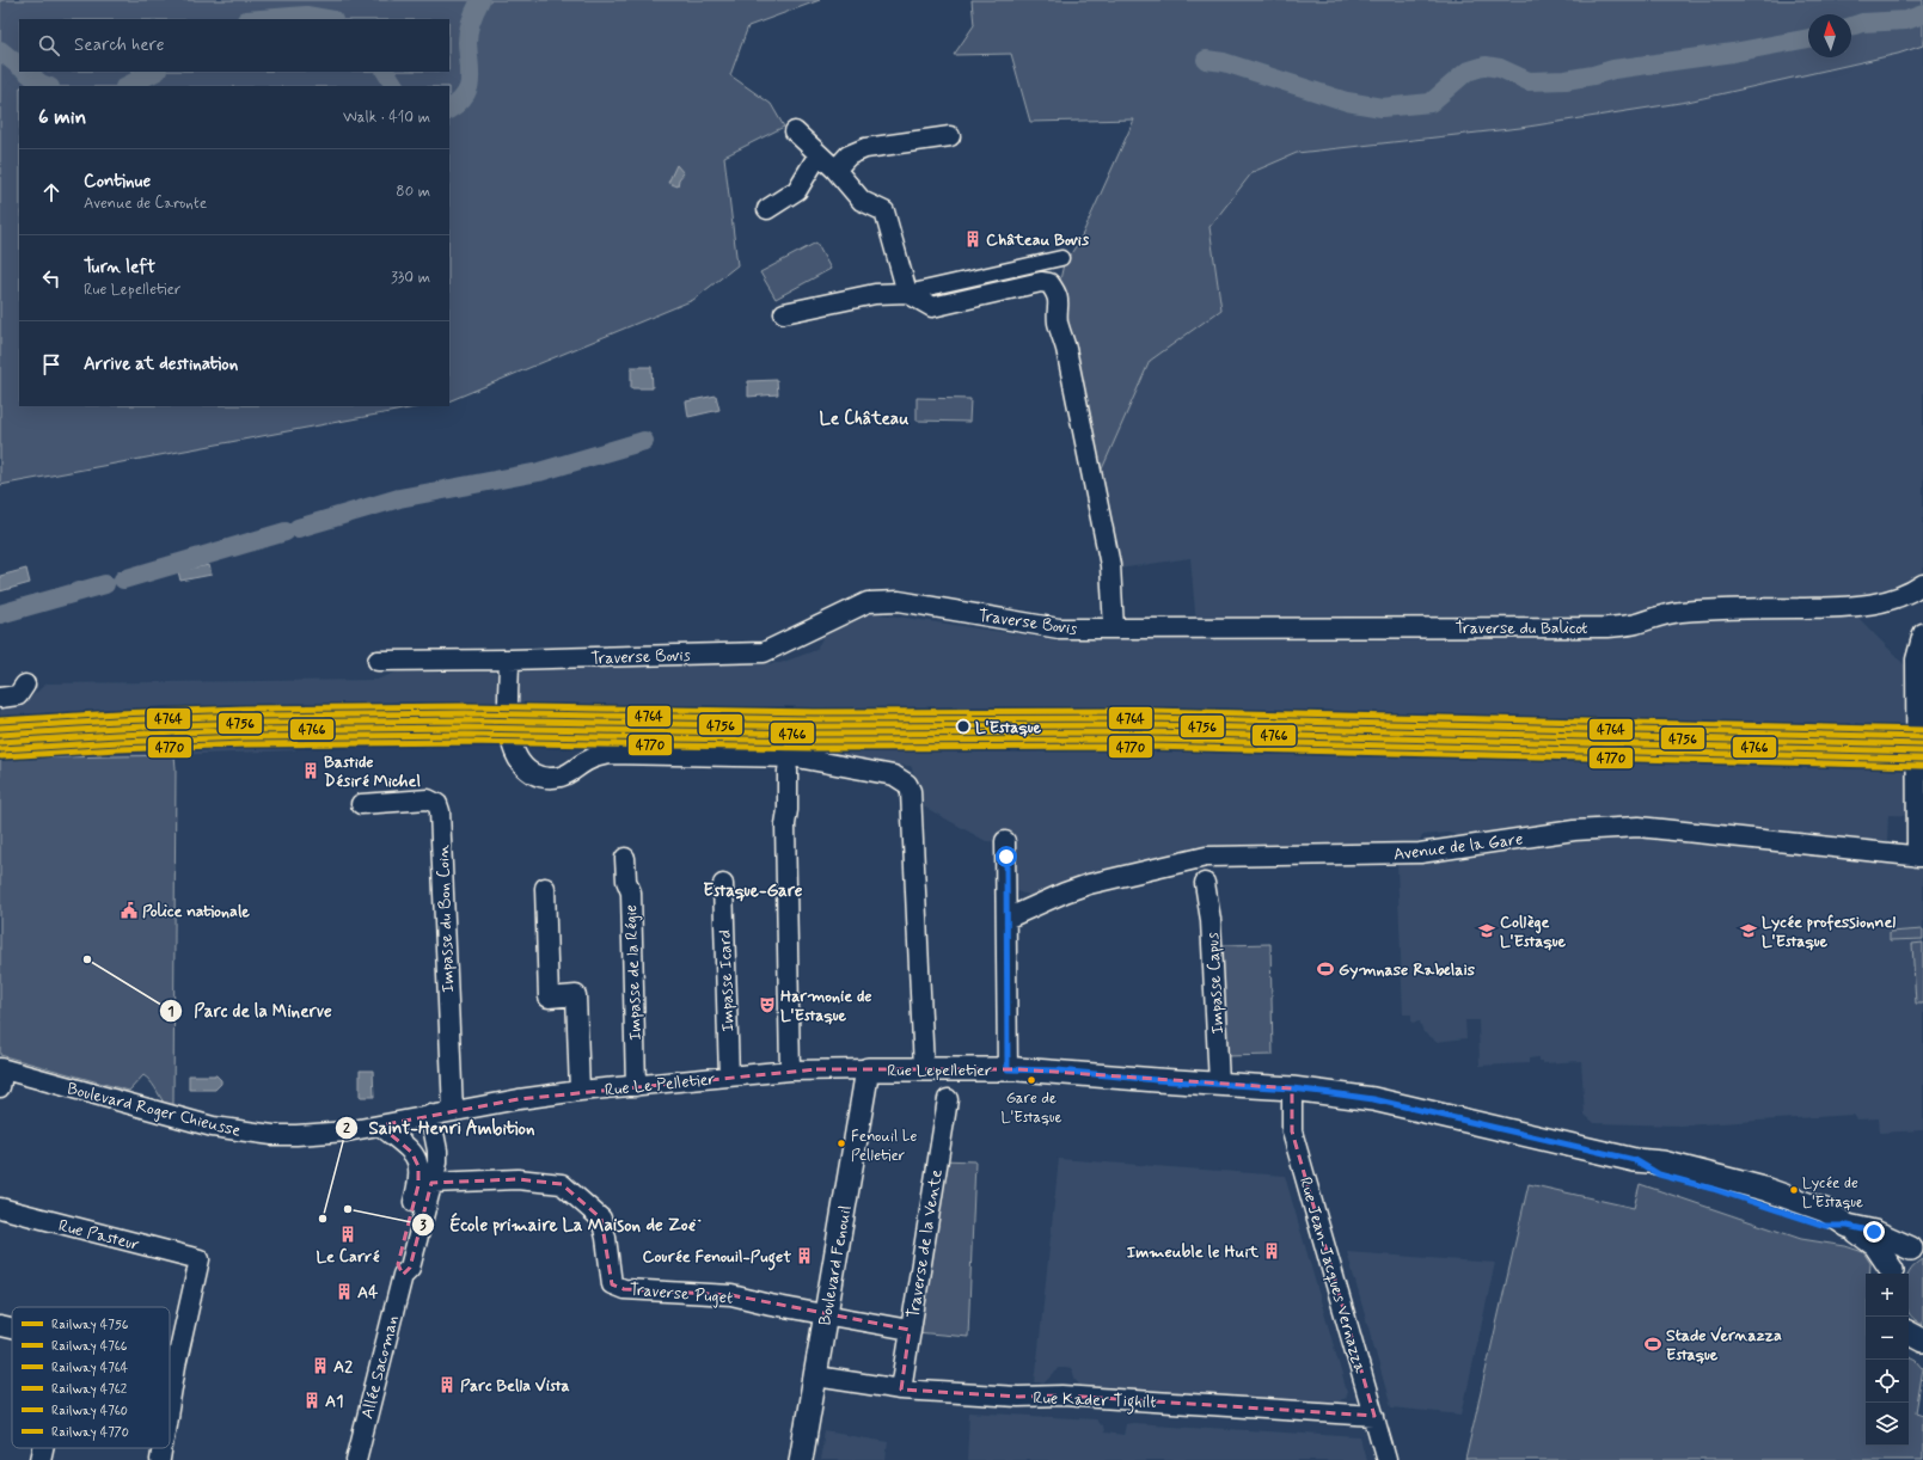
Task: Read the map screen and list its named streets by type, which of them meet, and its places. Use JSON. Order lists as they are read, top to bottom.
{
  "streets": {
    "street": [
      "Traverse Bovis",
      "Traverse du Balicot",
      "Avenue de la Gare",
      "Impasse du Bon Coin",
      "Impasse de la Régie",
      "Impasse Icard",
      "Impasse Capus",
      "Rue Lepelletier",
      "Rue Le Pelletier",
      "Boulevard Roger Chieusse",
      "Rue Pasteur",
      "Traverse de la Vente",
      "Boulevard Fenouil",
      "Rue Jean-Jacques Vernazza",
      "Traverse Puget",
      "Allée Sacoman",
      "Rue Kader Tighilt"
    ]
  },
  "crossings": [
    ["Traverse Bovis", "Traverse du Balicot"],
    ["Impasse du Bon Coin", "Rue Le Pelletier"],
    ["Impasse du Bon Coin", "Boulevard Roger Chieusse"],
    ["Impasse de la Régie", "Rue Le Pelletier"],
    ["Impasse Icard", "Rue Le Pelletier"],
    ["Impasse Capus", "Rue Lepelletier"],
    ["Rue Lepelletier", "Rue Le Pelletier"],
    ["Rue Lepelletier", "Boulevard Fenouil"],
    ["Rue Lepelletier", "Rue Jean-Jacques Vernazza"],
    ["Rue Le Pelletier", "Boulevard Roger Chieusse"],
    ["Rue Le Pelletier", "Boulevard Fenouil"],
    ["Boulevard Roger Chieusse", "Allée Sacoman"],
    ["Traverse de la Vente", "Traverse Puget"],
    ["Traverse de la Vente", "Rue Kader Tighilt"],
    ["Boulevard Fenouil", "Traverse Puget"],
    ["Boulevard Fenouil", "Rue Kader Tighilt"],
    ["Rue Jean-Jacques Vernazza", "Rue Kader Tighilt"],
    ["Traverse Puget", "Allée Sacoman"]
  ],
  "districts": ["Le Château", "Estaque-Gare"],
  "places": {
    "building": [
      "Château Bovis",
      "Bastide Désiré Michel",
      "Le Carré",
      "Immeuble le Huit",
      "Courée Fenouil-Puget",
      "A4",
      "A2",
      "Parc Bella Vista",
      "A1"
    ],
    "other": [
      "L'Estaque",
      "Parc de la Minerve",
      "Gare de L'Estaque",
      "Fenouil Le Pelletier",
      "Lycée de L'Estaque",
      "École primaire La Maison de Zoë",
      "Saint-Henri Ambition"
    ],
    "public building": ["Police nationale"],
    "school or university": ["Collège L'Estaque", "Lycée professionnel L'Estaque"],
    "sports": ["Gymnase Rabelais", "Stade Vernazza Estaque"],
    "theatre": ["Harmonie de L'Estaque"]
  },
  "lines": [
    "rail line 4760",
    "rail line 4764",
    "rail line 4756",
    "rail line 4766",
    "rail line 4762",
    "rail line 4770"
  ],
  "legend": [
    "Railway 4756",
    "Railway 4766",
    "Railway 4764",
    "Railway 4762",
    "Railway 4760",
    "Railway 4770"
  ],
  "north": "top",
  "page": {
    "search": "Search here",
    "heading": ["6 min", "Walk · 410 m"],
    "list": [
      ["Continue", "Avenue de Caronte", "80 m"],
      ["Turn left", "Rue Lepelletier", "330 m"],
      "Arrive at destination"
    ],
    "map_buttons": ["+", "−"]
  }
}
